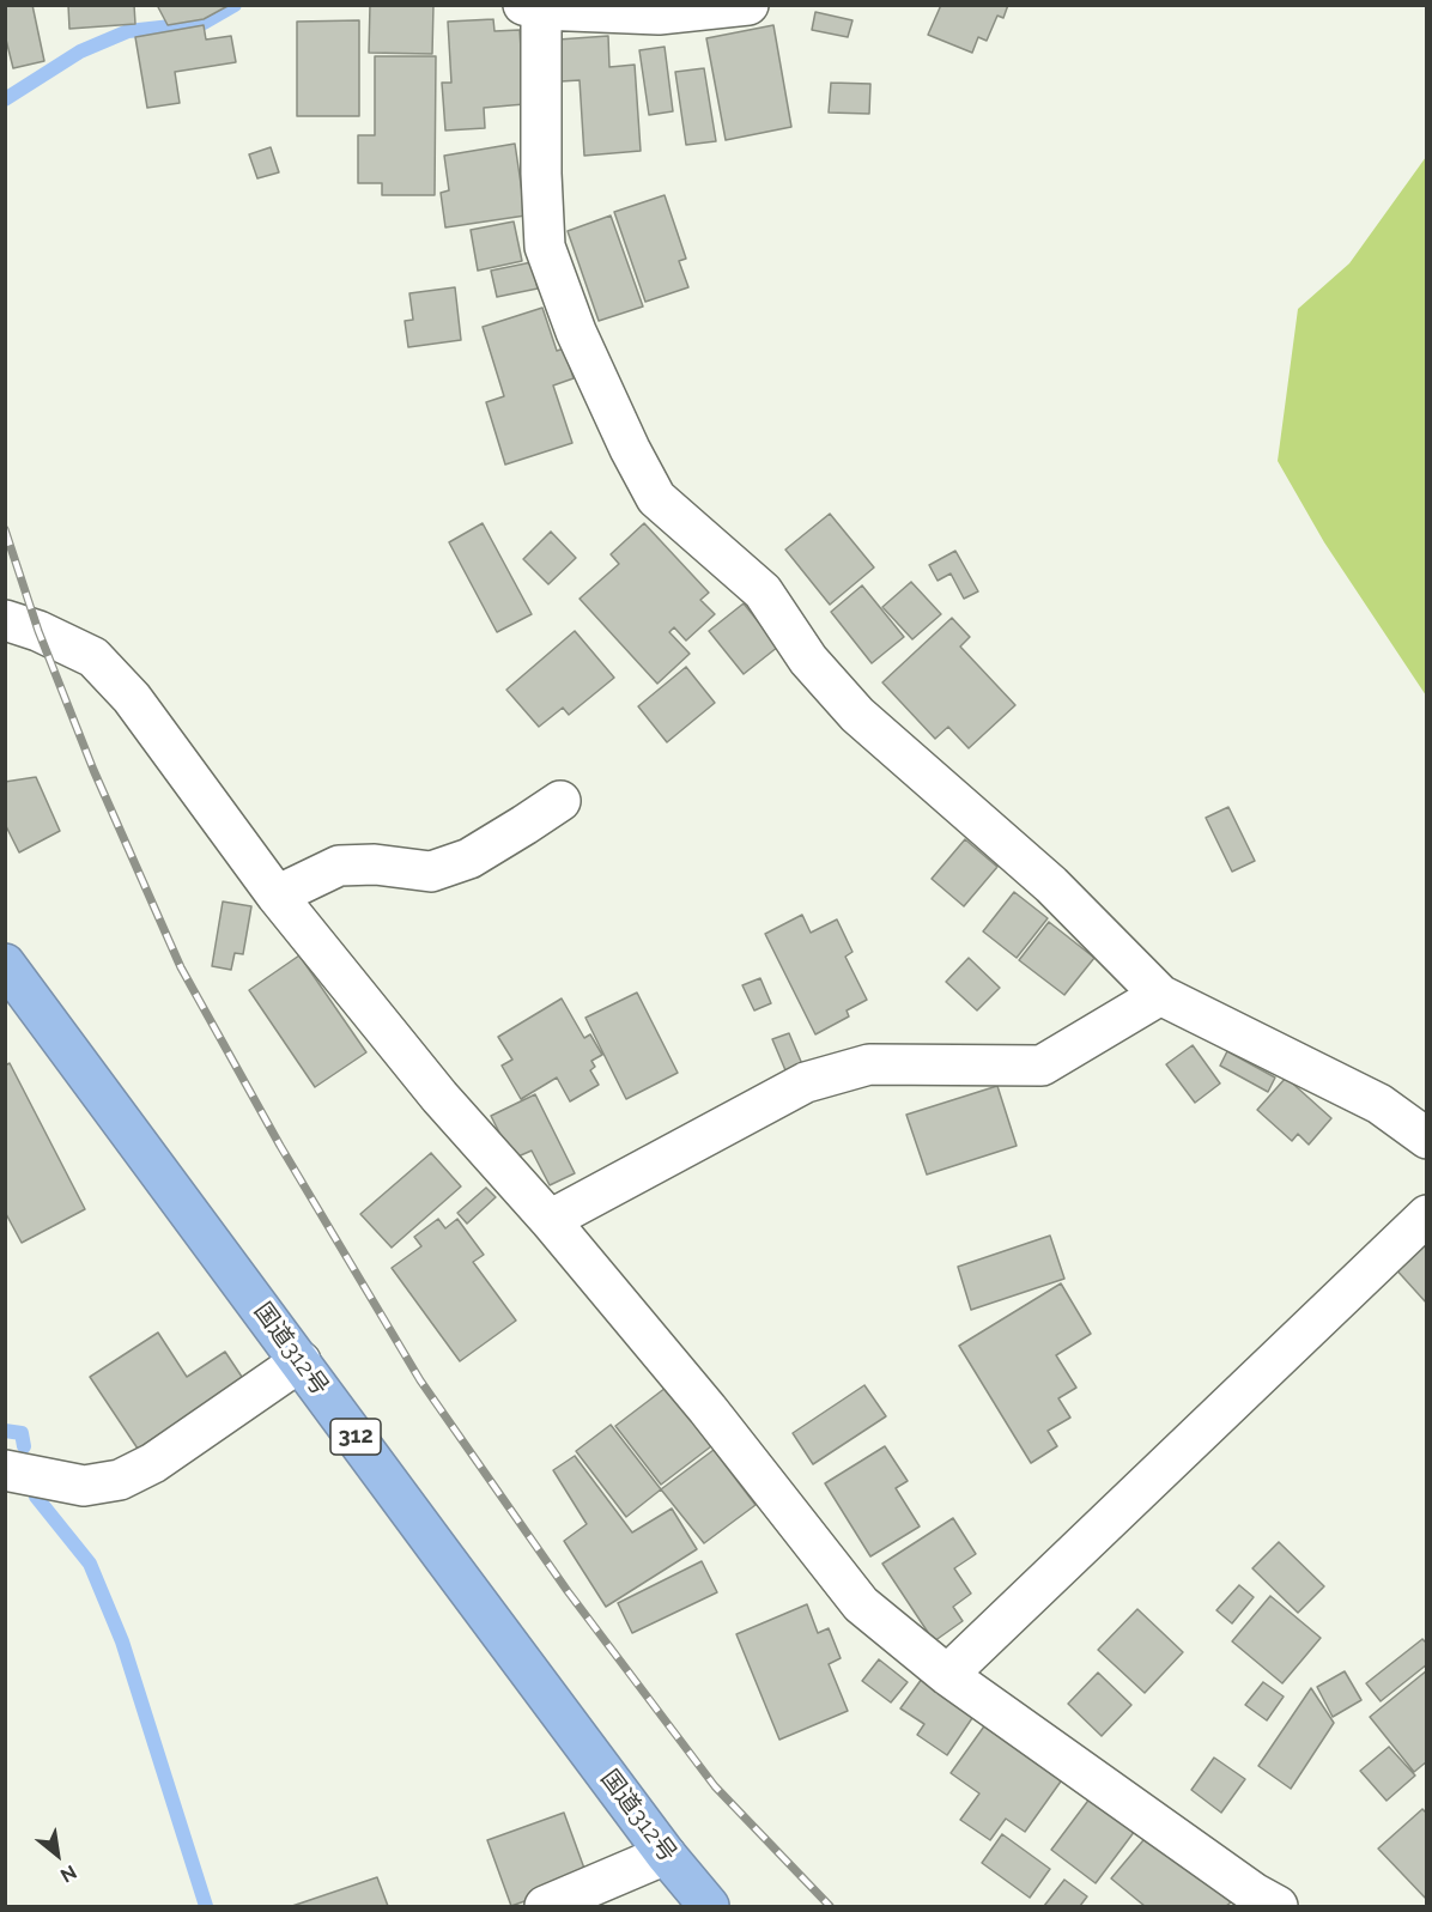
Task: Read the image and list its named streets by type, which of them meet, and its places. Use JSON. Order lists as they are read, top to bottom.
{
  "streets": {
    "highway": ["国道312号", "312"]
  },
  "north": "bottom right"
}
